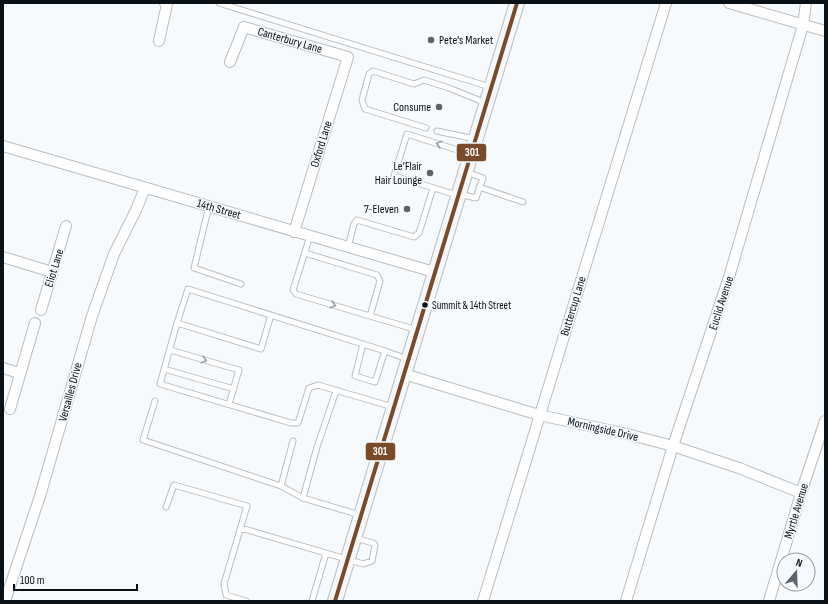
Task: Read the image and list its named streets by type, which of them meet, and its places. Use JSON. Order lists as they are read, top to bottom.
{
  "streets": {
    "street": [
      "Canterbury Lane",
      "Oxford Lane",
      "14th Street",
      "Eliot Lane",
      "Euclid Avenue",
      "Buttercup Lane",
      "Versailles Drive",
      "Morningside Drive",
      "Myrtle Avenue"
    ]
  },
  "crossings": [
    ["Canterbury Lane", "Oxford Lane"],
    ["Oxford Lane", "14th Street"],
    ["14th Street", "Versailles Drive"],
    ["Euclid Avenue", "Morningside Drive"],
    ["Buttercup Lane", "Morningside Drive"],
    ["Morningside Drive", "Myrtle Avenue"]
  ],
  "places": [
    "Pete's Market",
    "Consume",
    "Le’Flair Hair Lounge",
    "7-Eleven",
    "Summit & 14th Street"
  ],
  "lines": ["transit line 301"],
  "scale_bar": "100 m",
  "north": "top"
}
